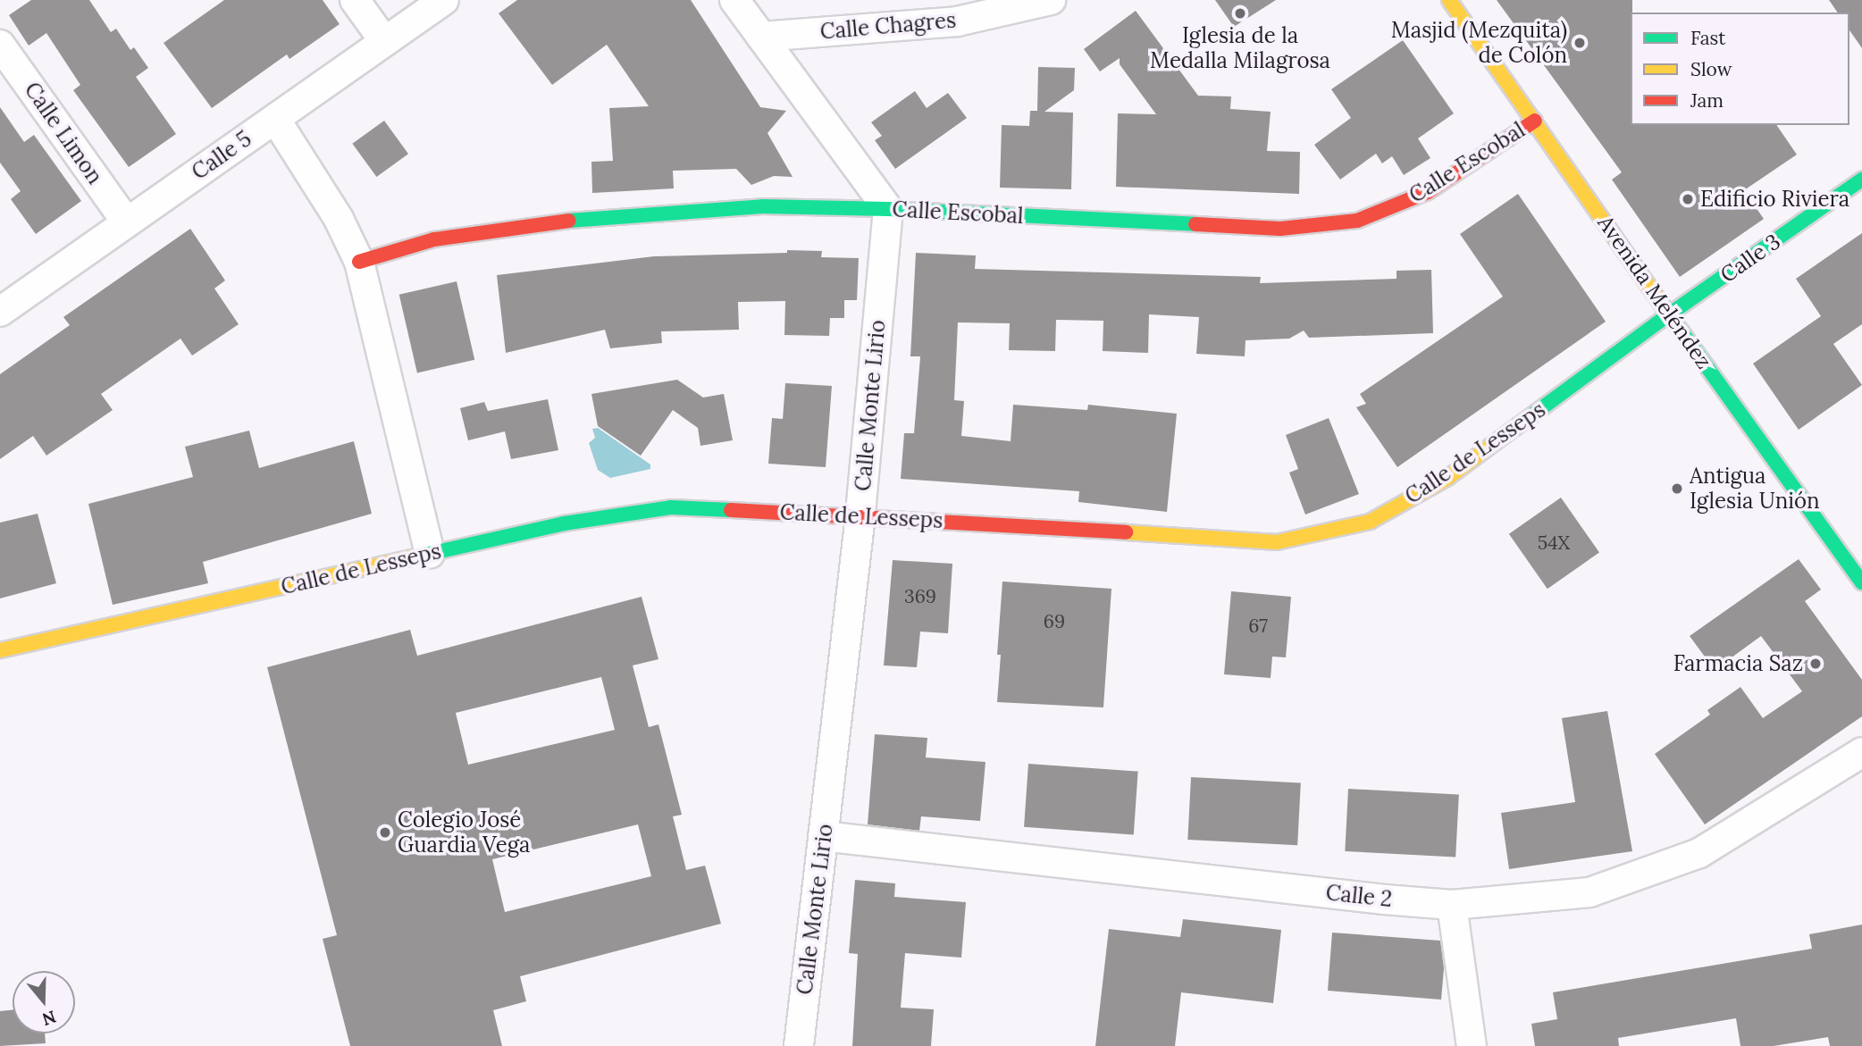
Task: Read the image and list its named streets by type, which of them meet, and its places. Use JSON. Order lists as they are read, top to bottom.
{
  "streets": {
    "main road": [
      "Calle Escobal",
      "Calle 3",
      "Avenida Meléndez",
      "Calle de Lesseps"
    ],
    "street": [
      "Calle Chagres",
      "Calle Limon",
      "Calle 5",
      "Calle Monte Lirio",
      "Calle 2"
    ]
  },
  "crossings": [
    ["Calle Limon", "Calle 5"],
    ["Calle Escobal", "Avenida Meléndez"],
    ["Calle Escobal", "Calle Monte Lirio"],
    ["Calle 3", "Avenida Meléndez"],
    ["Calle 3", "Calle de Lesseps"],
    ["Avenida Meléndez", "Calle de Lesseps"],
    ["Calle Monte Lirio", "Calle de Lesseps"],
    ["Calle Monte Lirio", "Calle 2"]
  ],
  "places": [
    "Iglesia de la Medalla Milagrosa",
    "Masjid (Mezquita) de Colón",
    "Edificio Riviera",
    "Antigua Iglesia Unión",
    "Farmacia Saz",
    "Colegio José Guardia Vega"
  ],
  "house_numbers": [
    "54X",
    "369",
    "69",
    "67"
  ],
  "legend": ["Fast", "Slow", "Jam"],
  "north": "bottom"
}
